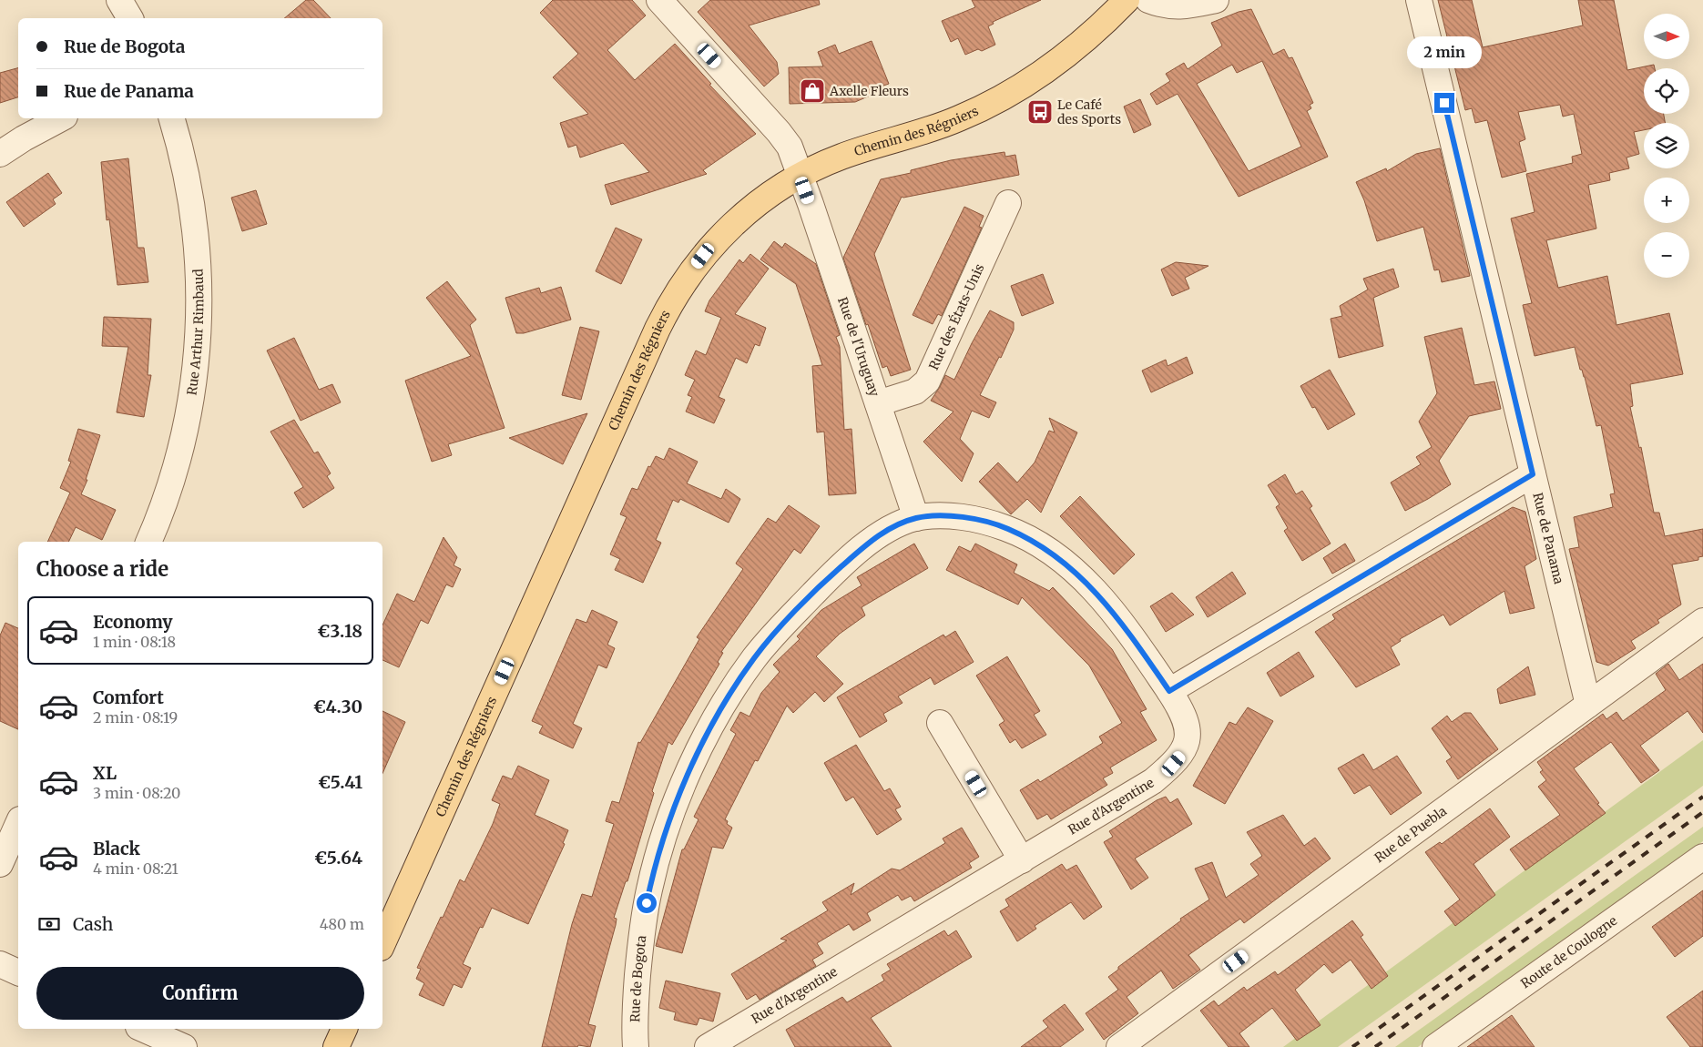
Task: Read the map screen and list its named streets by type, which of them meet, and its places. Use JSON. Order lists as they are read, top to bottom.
{
  "streets": {
    "main road": ["Chemin des Régniers"],
    "street": [
      "Rue des États-Unis",
      "Rue Arthur Rimbaud",
      "Rue de l'Uruguay",
      "Rue de Panama",
      "Rue d'Argentine",
      "Rue de Puebla",
      "Route de Coulogne",
      "Rue de Bogota"
    ]
  },
  "crossings": [
    ["Chemin des Régniers", "Rue de l'Uruguay"],
    ["Rue des États-Unis", "Rue de l'Uruguay"],
    ["Rue de l'Uruguay", "Rue de Bogota"],
    ["Rue de Panama", "Rue de Puebla"],
    ["Rue d'Argentine", "Rue de Bogota"]
  ],
  "places": {
    "shop": ["Axelle Fleurs"],
    "bus stop": ["Le Café des Sports"]
  },
  "north": "right",
  "page": {
    "map_buttons": ["+", "−"],
    "banner": ["Rue de Bogota", "Rue de Panama"],
    "bubble": "2 min",
    "heading": "Choose a ride",
    "list": [
      {
        "name": "Economy",
        "note": "1 min · 08:18",
        "value": "€3.18"
      },
      {
        "name": "Comfort",
        "note": "2 min · 08:19",
        "value": "€4.30"
      },
      {
        "name": "XL",
        "note": "3 min · 08:20",
        "value": "€5.41"
      },
      {
        "name": "Black",
        "note": "4 min · 08:21",
        "value": "€5.64"
      }
    ],
    "pay": ["Cash", "480 m"],
    "buttons": "Confirm"
  }
}
